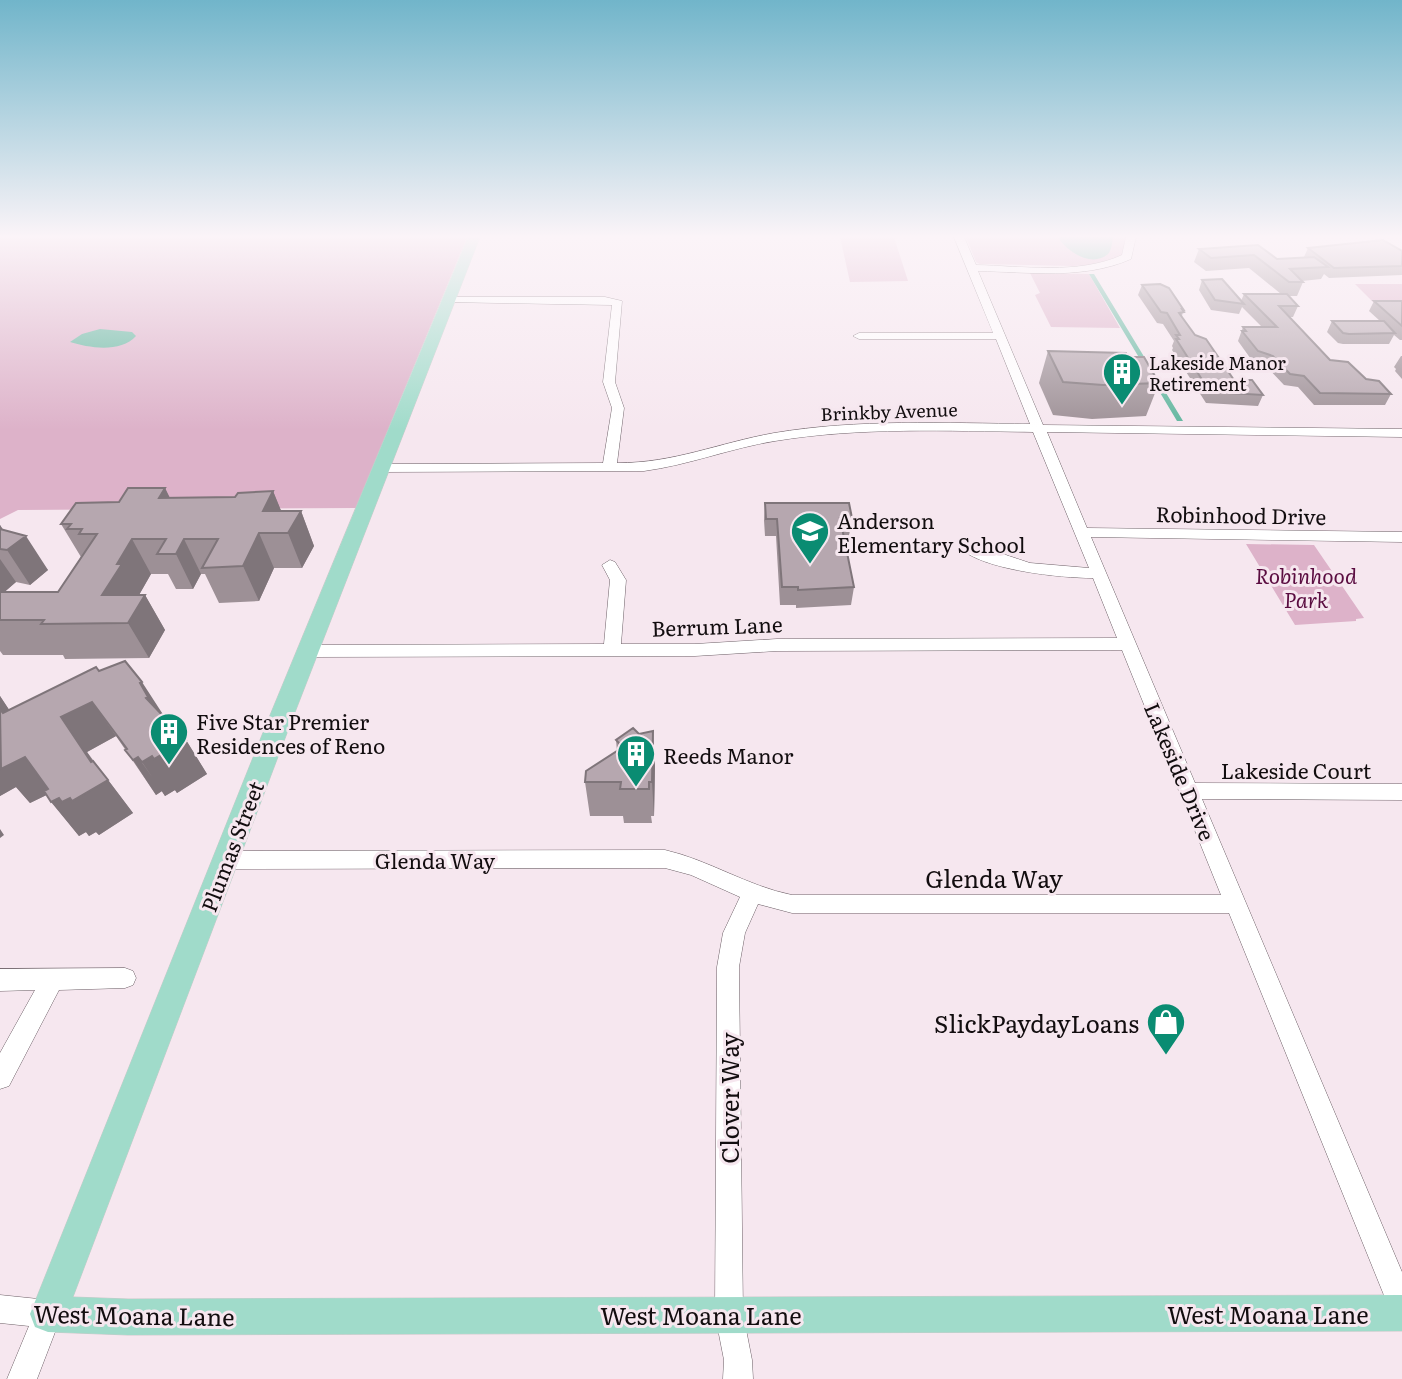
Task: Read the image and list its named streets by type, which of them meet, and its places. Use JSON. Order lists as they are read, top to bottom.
{
  "streets": {
    "main road": ["Plumas Street", "West Moana Lane"],
    "street": [
      "Brinkby Avenue",
      "Robinhood Drive",
      "Berrum Lane",
      "Lakeside Court",
      "Lakeside Drive",
      "Glenda Way",
      "Clover Way"
    ]
  },
  "crossings": [
    ["Brinkby Avenue", "Lakeside Drive"],
    ["Brinkby Avenue", "Plumas Street"],
    ["Robinhood Drive", "Lakeside Drive"],
    ["Berrum Lane", "Lakeside Drive"],
    ["Berrum Lane", "Plumas Street"],
    ["Lakeside Court", "Lakeside Drive"],
    ["Lakeside Drive", "Glenda Way"],
    ["Plumas Street", "Glenda Way"],
    ["Plumas Street", "West Moana Lane"],
    ["Glenda Way", "Clover Way"],
    ["Clover Way", "West Moana Lane"]
  ],
  "parks": ["Robinhood Park"],
  "places": {
    "building": ["Lakeside Manor Retirement", "Five Star Premier Residences of Reno", "Reeds Manor"],
    "school or university": ["Anderson Elementary School"],
    "shop": ["SlickPaydayLoans"]
  }
}
